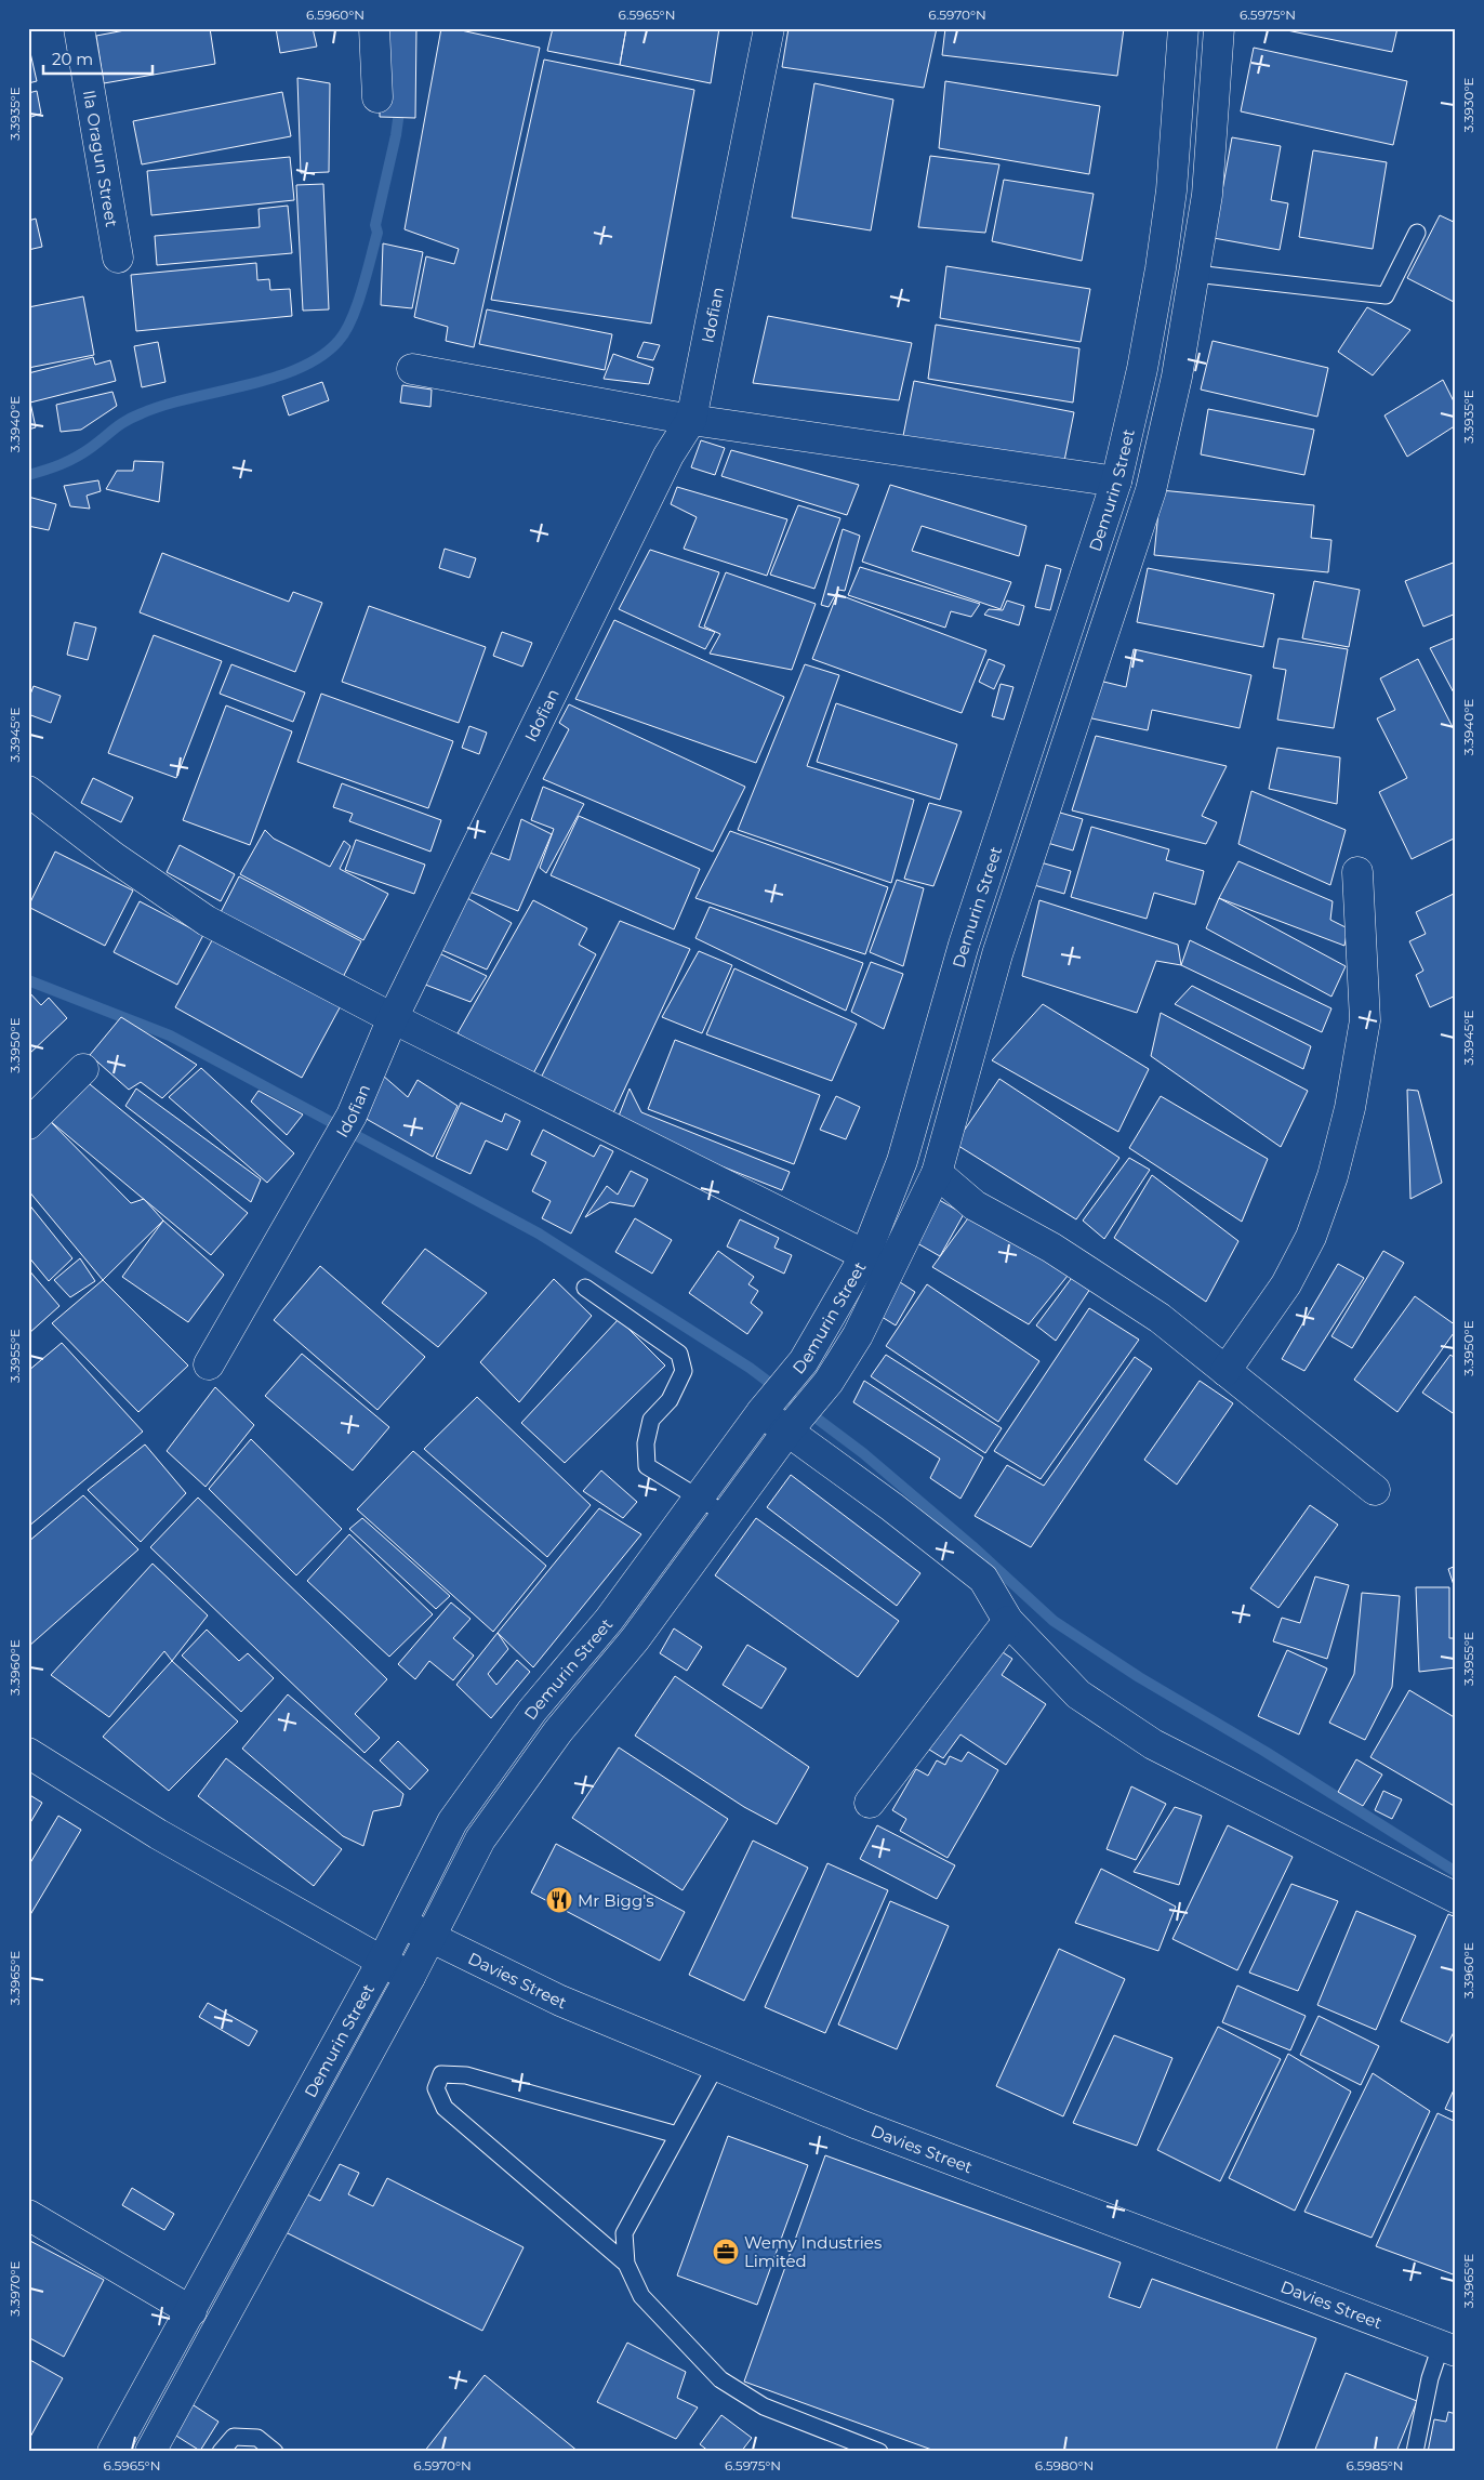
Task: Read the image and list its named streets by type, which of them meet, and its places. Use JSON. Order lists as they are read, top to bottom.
{
  "streets": {
    "street": [
      "Ila Oragun Street",
      "Idofian",
      "Demurin Street",
      "Davies Street"
    ]
  },
  "crossings": [
    ["Demurin Street", "Davies Street"]
  ],
  "places": {
    "restaurant": ["Mr Bigg's"],
    "office": ["Wemy Industries Limited"]
  },
  "scale_bar": "20 m",
  "coordinates": [
    "6.5960°N",
    "6.5965°N",
    "6.5970°N",
    "6.5975°N",
    "3.3930°E",
    "3.3935°E",
    "3.3940°E",
    "3.3945°E",
    "3.3950°E",
    "3.3955°E",
    "3.3960°E",
    "3.3965°E",
    "3.3970°E",
    "6.5980°N",
    "6.5985°N"
  ]
}
